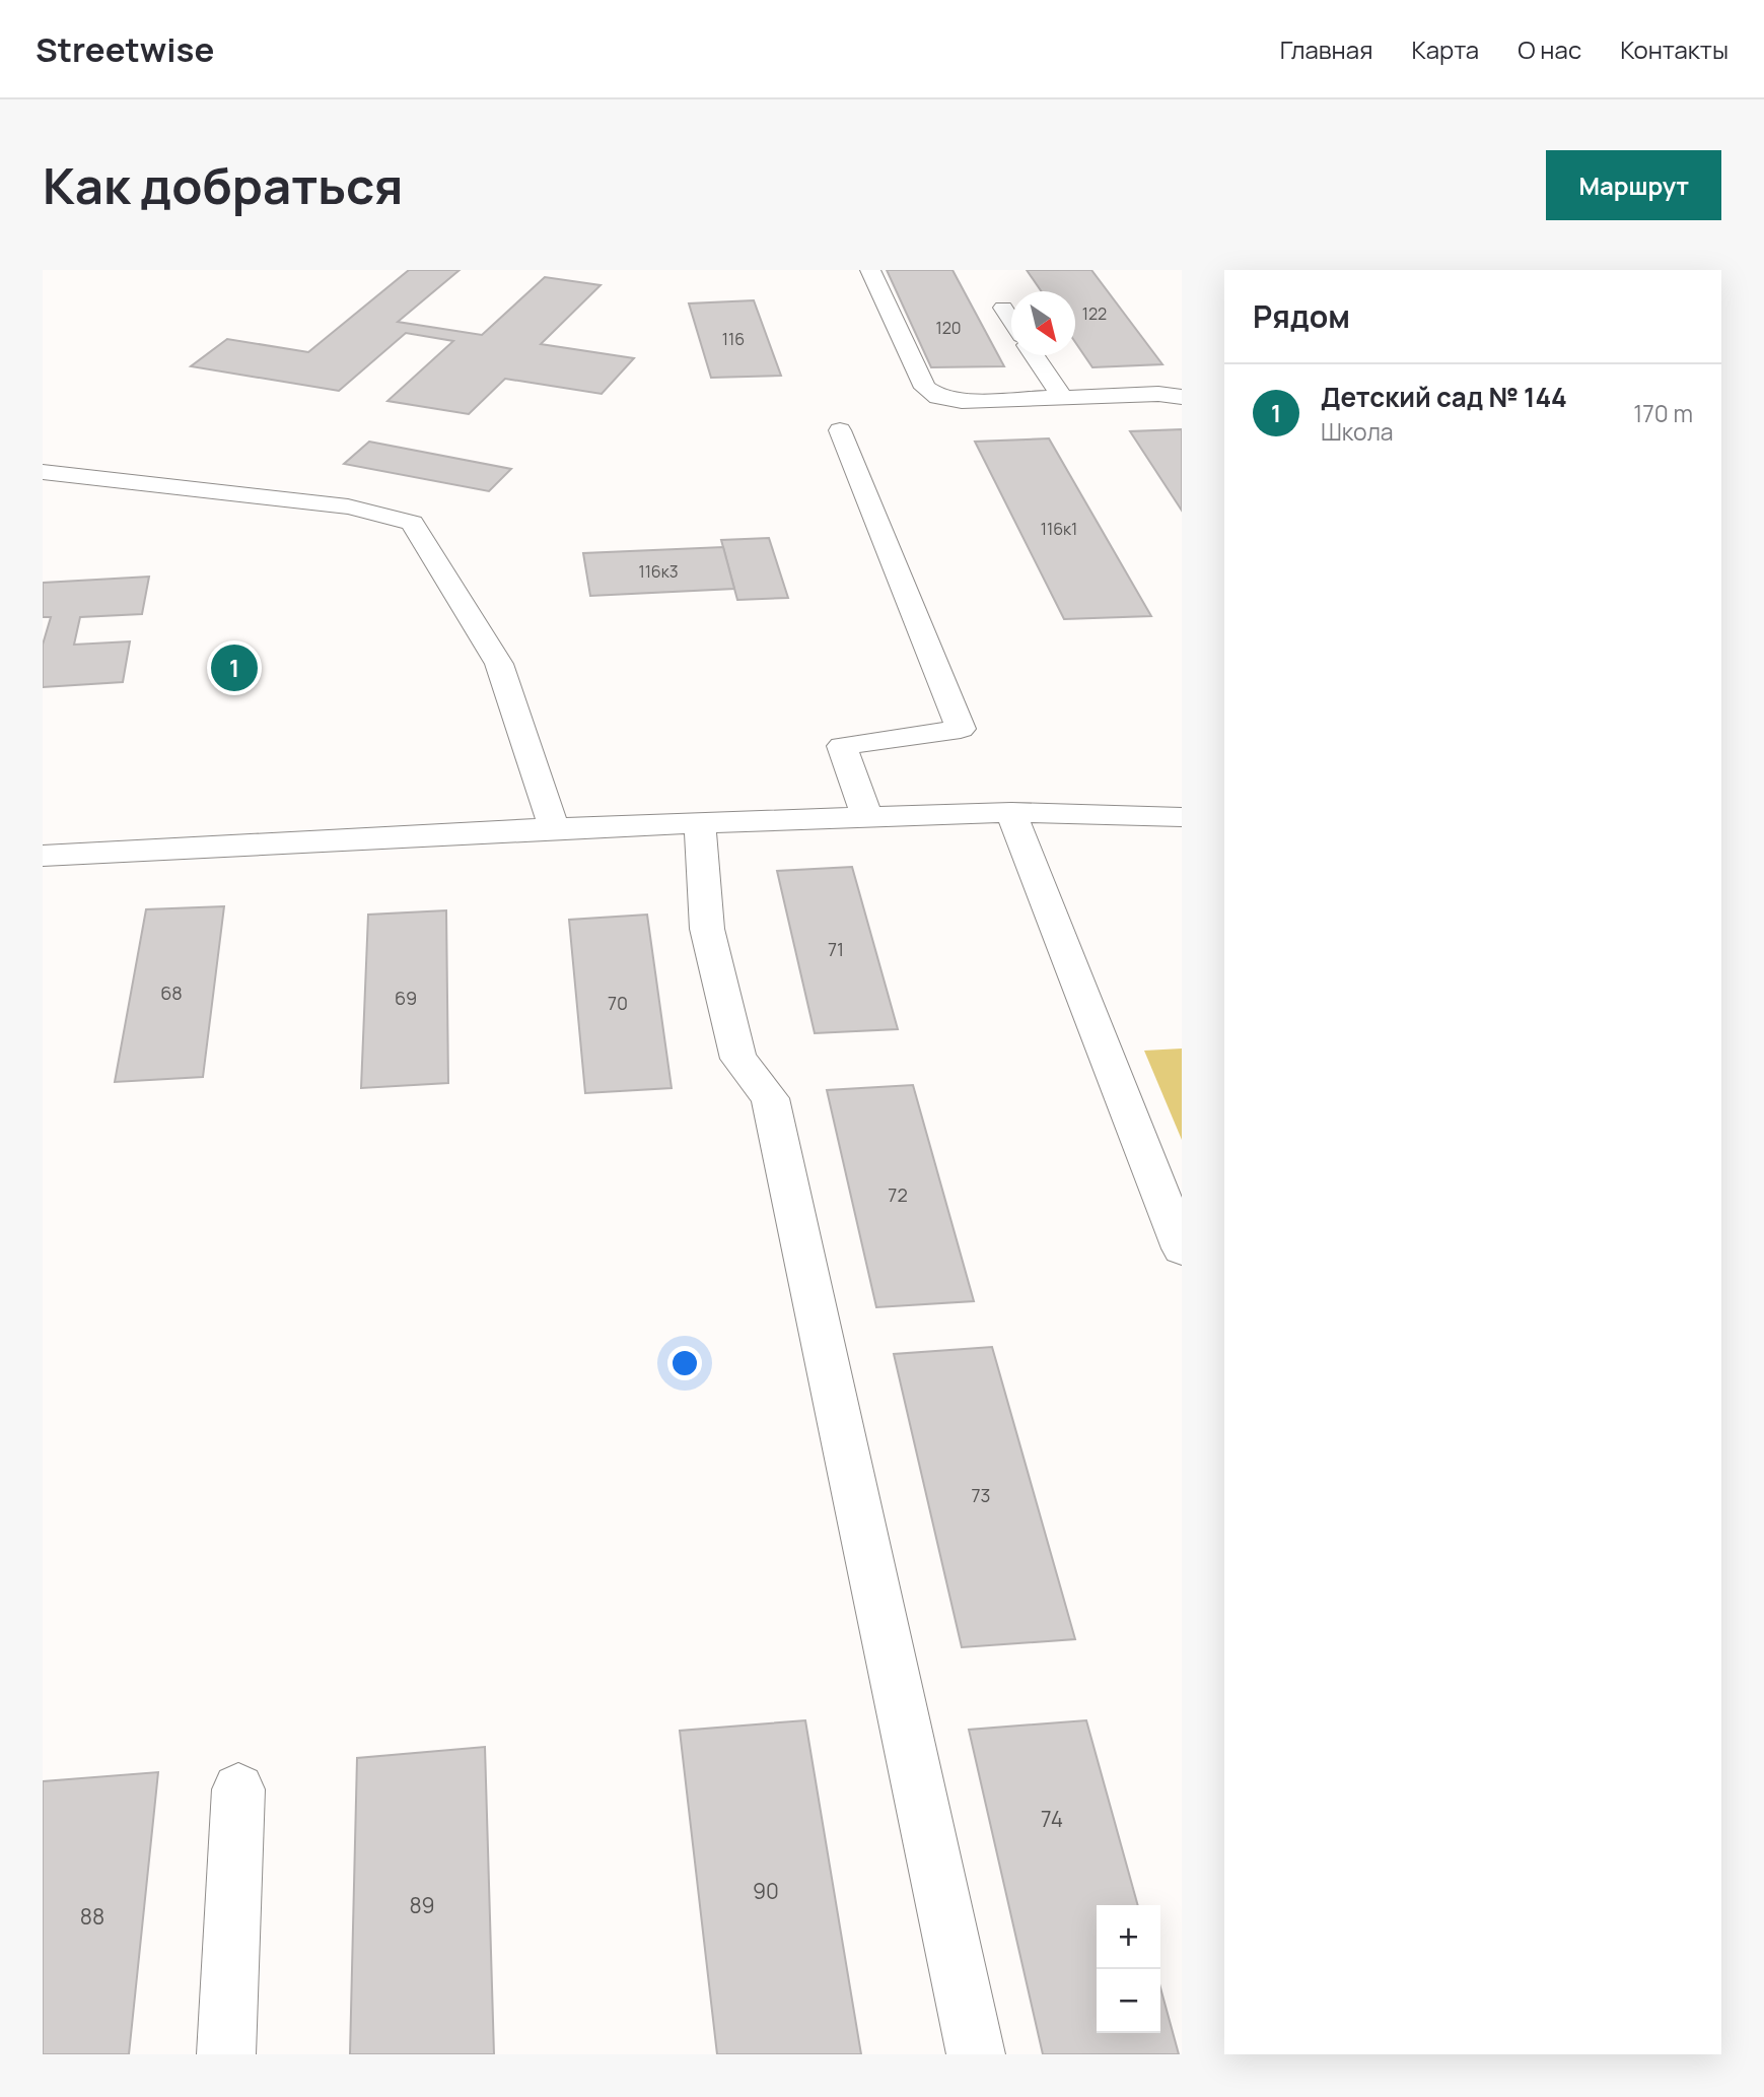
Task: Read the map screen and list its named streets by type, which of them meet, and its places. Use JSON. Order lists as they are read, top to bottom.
{
  "house_numbers": [
    "122",
    "120",
    "116",
    "116к1",
    "116к3",
    "71",
    "68",
    "69",
    "70",
    "72",
    "73",
    "74",
    "90",
    "89",
    "88"
  ],
  "north": "bottom right",
  "page": {
    "header": "Streetwise",
    "nav": [
      "Главная",
      "Карта",
      "О нас",
      "Контакты"
    ],
    "buttons": "Маршрут",
    "title": "Как добраться",
    "heading": "Рядом",
    "list": [
      {
        "mark": "1",
        "name": "Детский сад № 144",
        "note": "Школа",
        "value": "170 m"
      }
    ],
    "pins": "1",
    "map_buttons": ["+", "−"]
  }
}
